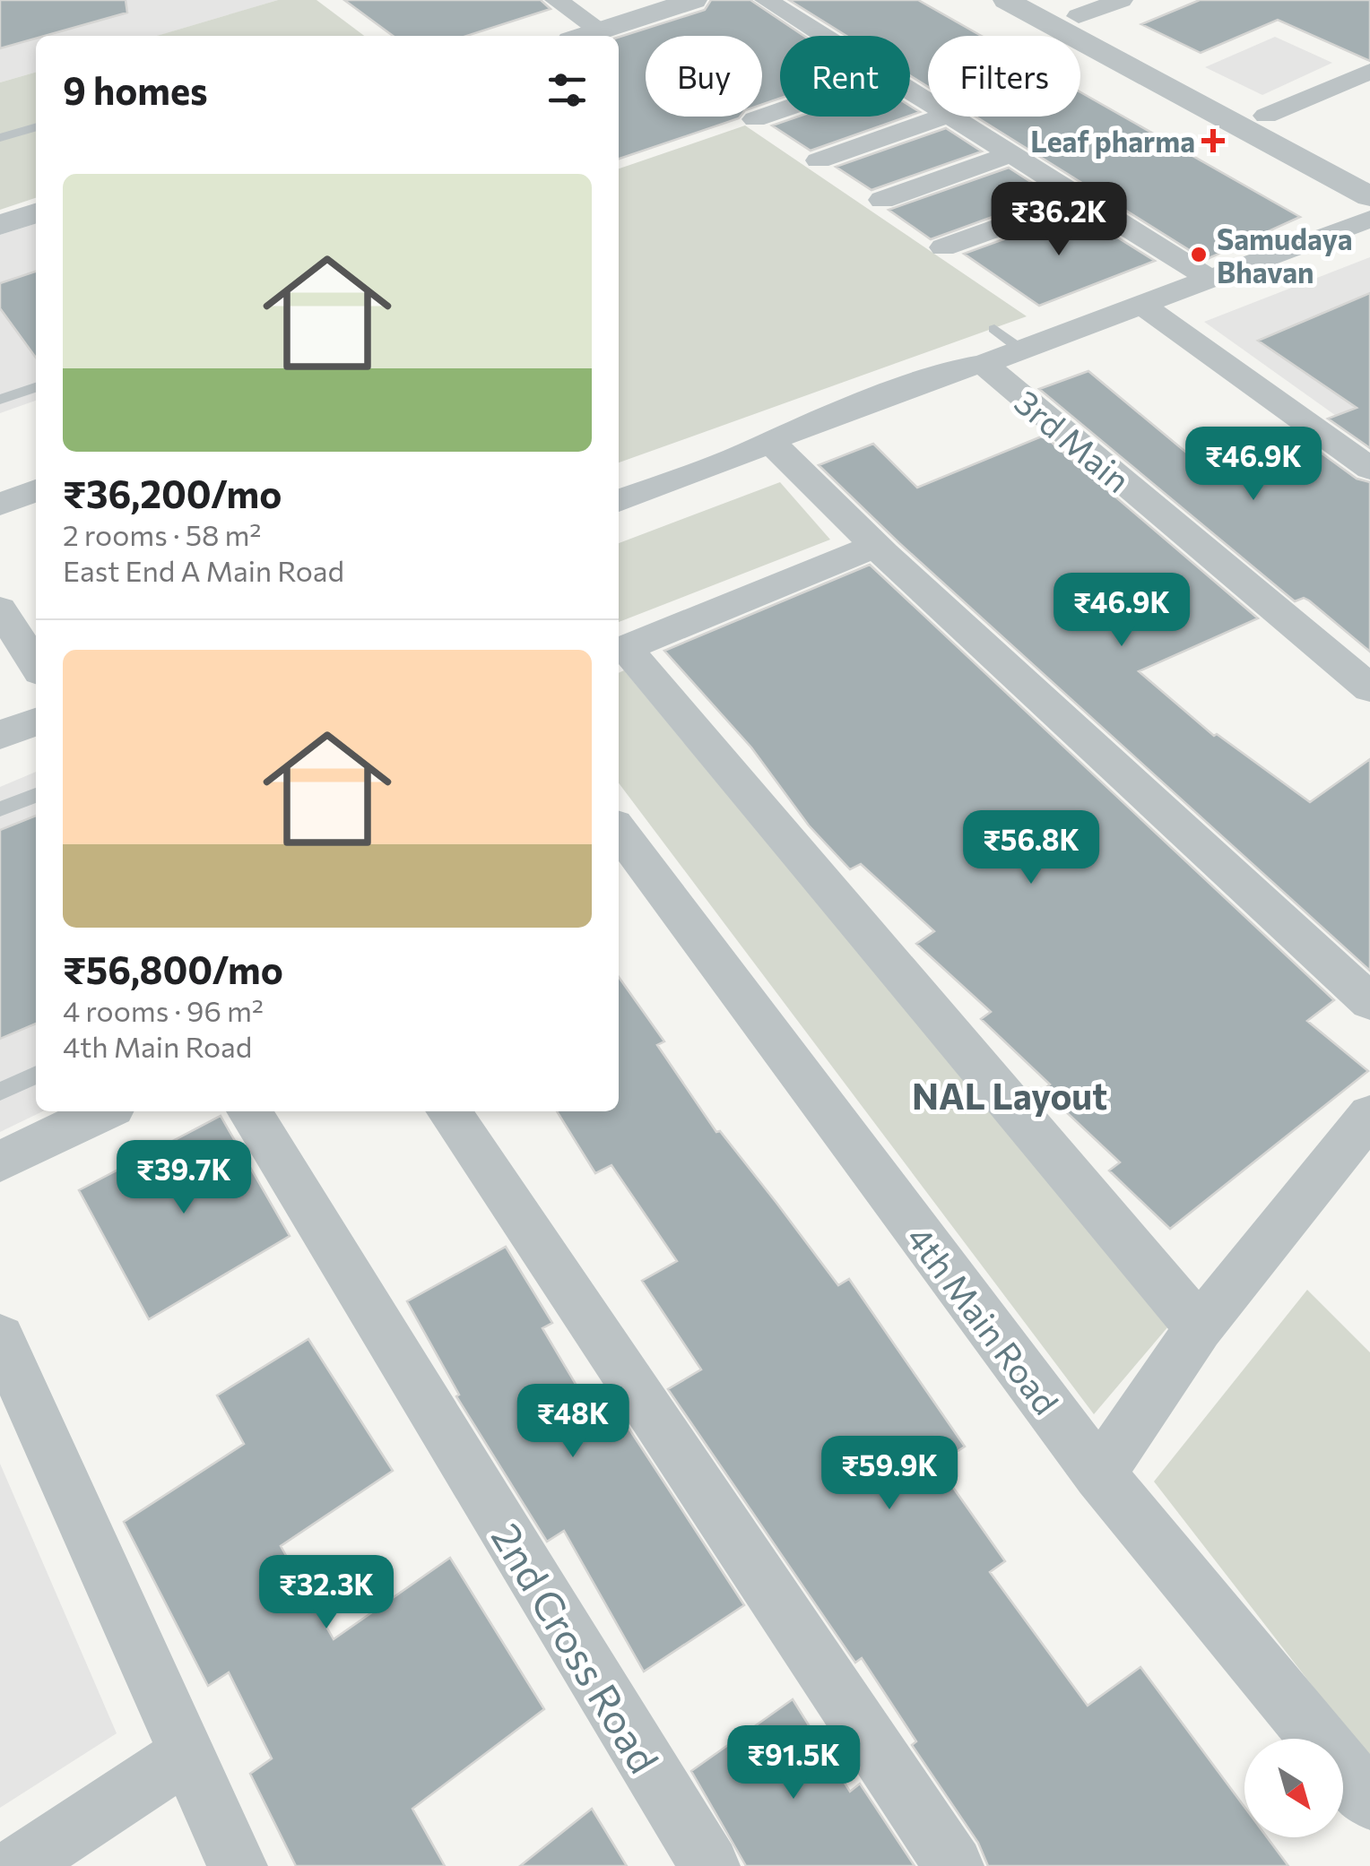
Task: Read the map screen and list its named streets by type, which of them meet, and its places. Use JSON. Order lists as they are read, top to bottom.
{
  "streets": {
    "street": ["3rd Main", "4th Main Road", "2nd Cross Road"]
  },
  "districts": ["NAL Layout"],
  "places": {
    "health": ["Leaf pharma"],
    "other": ["Samudaya Bhavan"]
  },
  "north": "bottom right",
  "page": {
    "chip": ["Buy", "Rent", "Filters"],
    "heading": "9 homes",
    "list": [
      {
        "name": "₹36,200/mo",
        "note": "2 rooms · 58 m² · East End A Main Road"
      },
      {
        "name": "₹56,800/mo",
        "note": "4 rooms · 96 m² · 4th Main Road"
      }
    ],
    "price": [
      "₹36.2K",
      "₹46.9K",
      "₹46.9K",
      "₹56.8K",
      "₹39.7K",
      "₹48K",
      "₹59.9K",
      "₹32.3K",
      "₹91.5K"
    ]
  }
}
